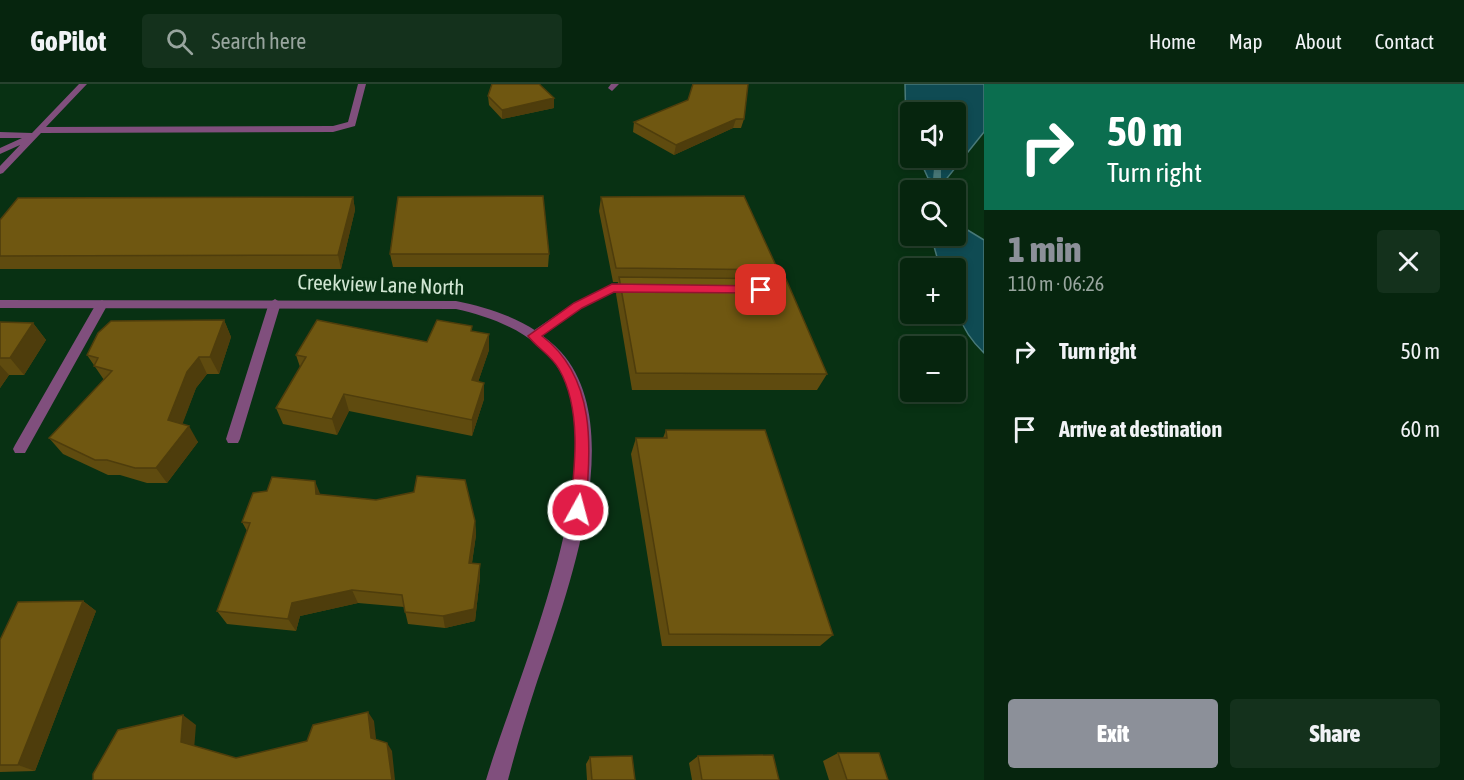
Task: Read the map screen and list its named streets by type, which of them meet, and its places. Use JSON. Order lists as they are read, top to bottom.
{
  "streets": {
    "street": ["Creekview Lane North"]
  },
  "page": {
    "header": "GoPilot",
    "search": "Search here",
    "nav": [
      "Home",
      "Map",
      "About",
      "Contact"
    ],
    "turn": ["50 m", "Turn right"],
    "map_buttons": ["+", "−"],
    "heading": ["1 min", "110 m · 06:26"],
    "list": [
      {
        "name": "Turn right",
        "value": "50 m"
      },
      {
        "name": "Arrive at destination",
        "value": "60 m"
      }
    ],
    "buttons": ["Exit", "Share"]
  }
}
